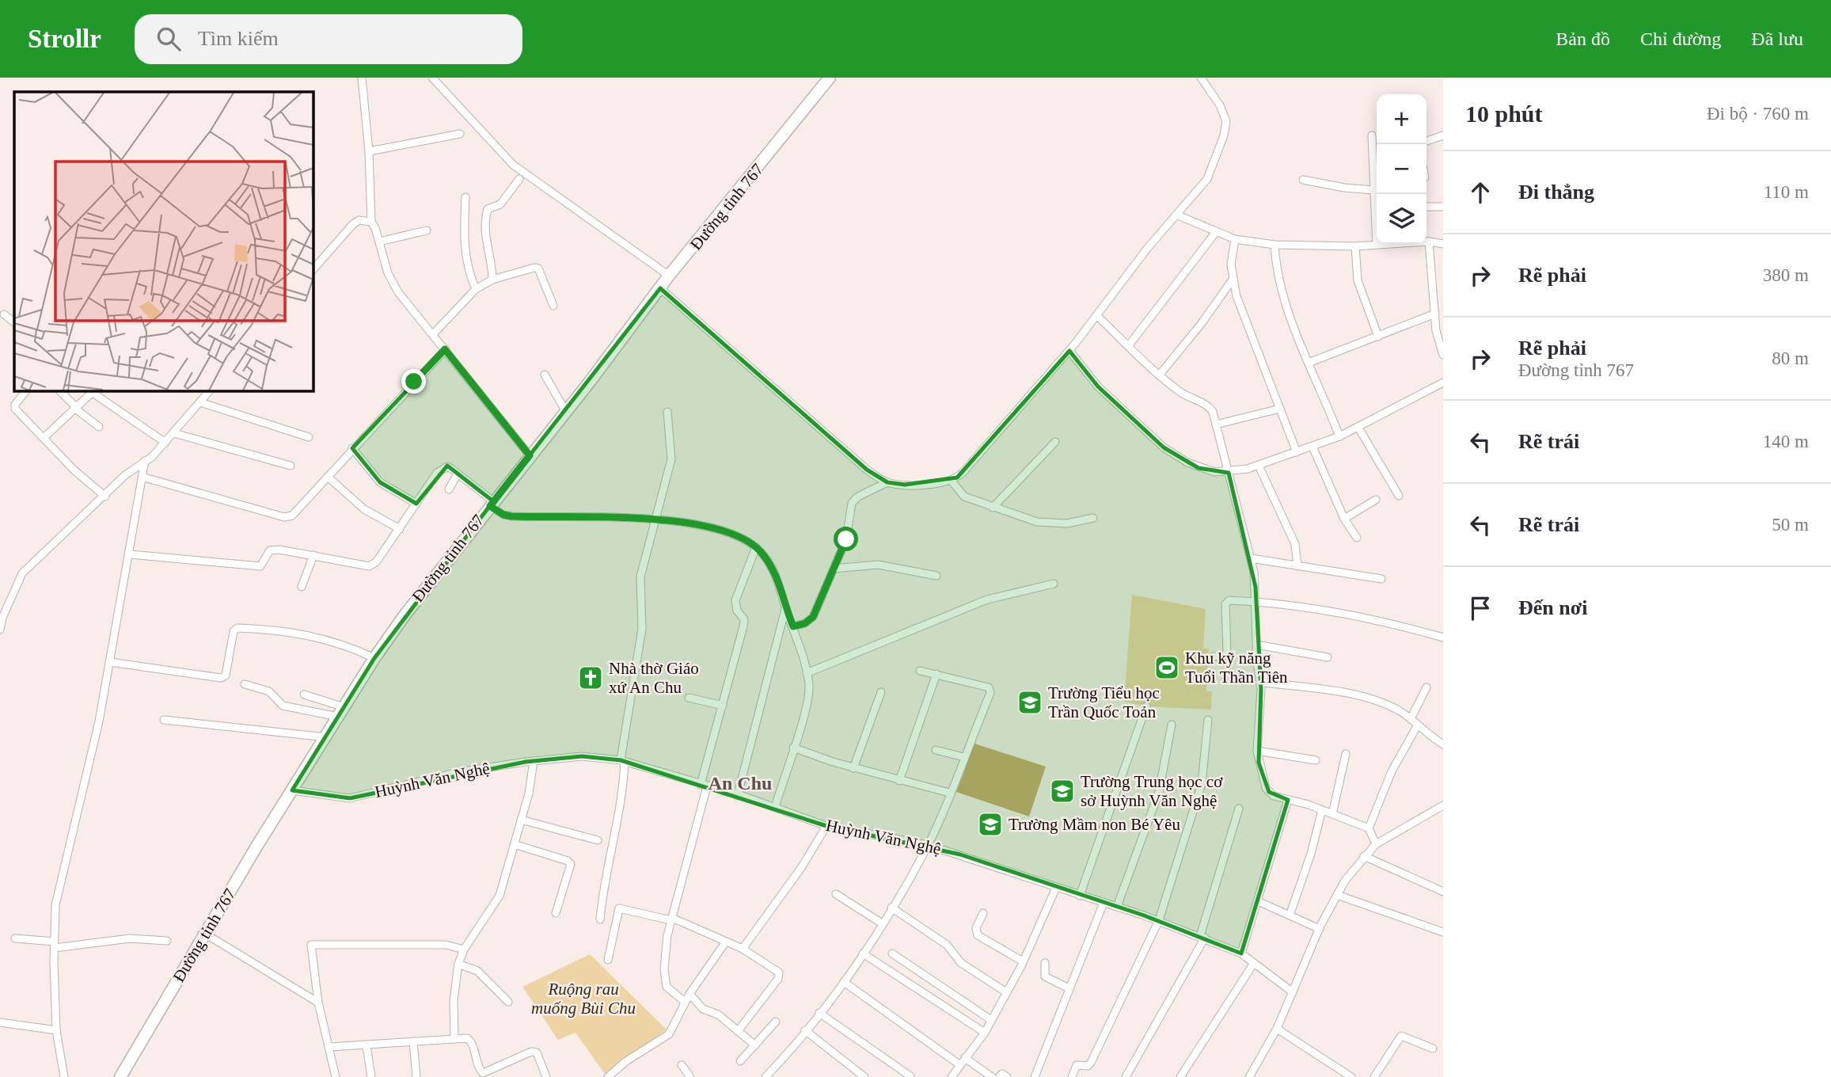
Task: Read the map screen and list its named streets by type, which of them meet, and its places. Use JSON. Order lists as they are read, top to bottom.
{
  "streets": {
    "main road": ["Đường tỉnh 767"],
    "street": ["Huỳnh Văn Nghệ"]
  },
  "crossings": [
    ["Đường tỉnh 767", "Huỳnh Văn Nghệ"]
  ],
  "districts": ["An Chu"],
  "parks": ["Ruộng rau muống Bùi Chu"],
  "places": {
    "sports": ["Khu kỹ năng Tuổi Thần Tiên"],
    "church": ["Nhà thờ Giáo xứ An Chu"],
    "school or university": ["Trường Tiểu học Trần Quốc Toản", "Trường Trung học cơ sở Huỳnh Văn Nghệ", "Trường Mầm non Bé Yêu"]
  },
  "page": {
    "header": "Strollr",
    "search": "Tìm kiếm",
    "nav": ["Bản đồ", "Chỉ đường", "Đã lưu"],
    "heading": ["10 phút", "Đi bộ · 760 m"],
    "map_buttons": ["+", "−"],
    "list": [
      ["Đi thẳng", "110 m"],
      ["Rẽ phải", "380 m"],
      ["Rẽ phải", "Đường tỉnh 767", "80 m"],
      ["Rẽ trái", "140 m"],
      ["Rẽ trái", "50 m"],
      "Đến nơi"
    ]
  }
}
